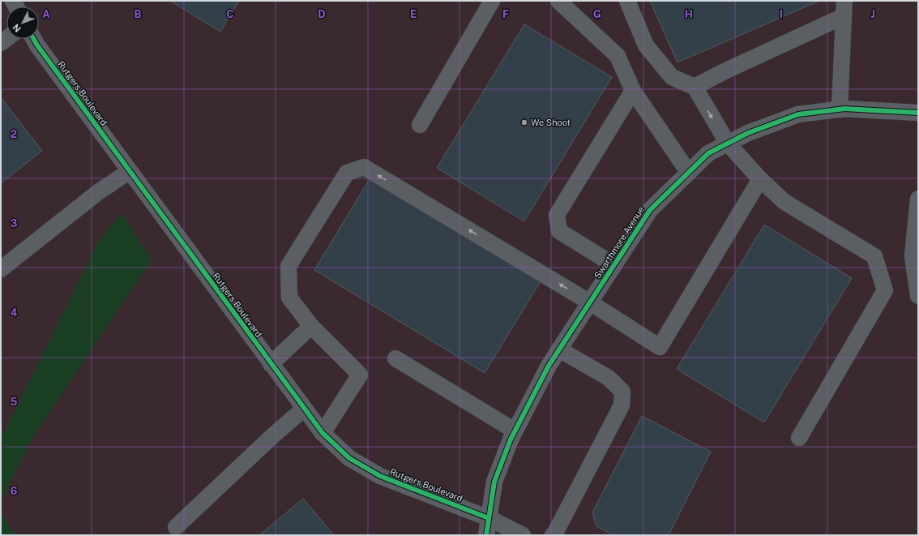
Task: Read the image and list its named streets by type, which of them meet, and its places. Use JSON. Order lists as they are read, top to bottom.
{
  "streets": {
    "street": ["Rutgers Boulevard", "Swarthmore Avenue"]
  },
  "crossings": [
    ["Rutgers Boulevard", "Swarthmore Avenue"]
  ],
  "places": ["We Shoot"],
  "north": "bottom left",
  "grid": {
    "columns": [
      "A",
      "B",
      "C",
      "D",
      "E",
      "F",
      "G",
      "H",
      "I",
      "J"
    ],
    "rows": [
      "2",
      "3",
      "4",
      "5",
      "6"
    ]
  }
}
